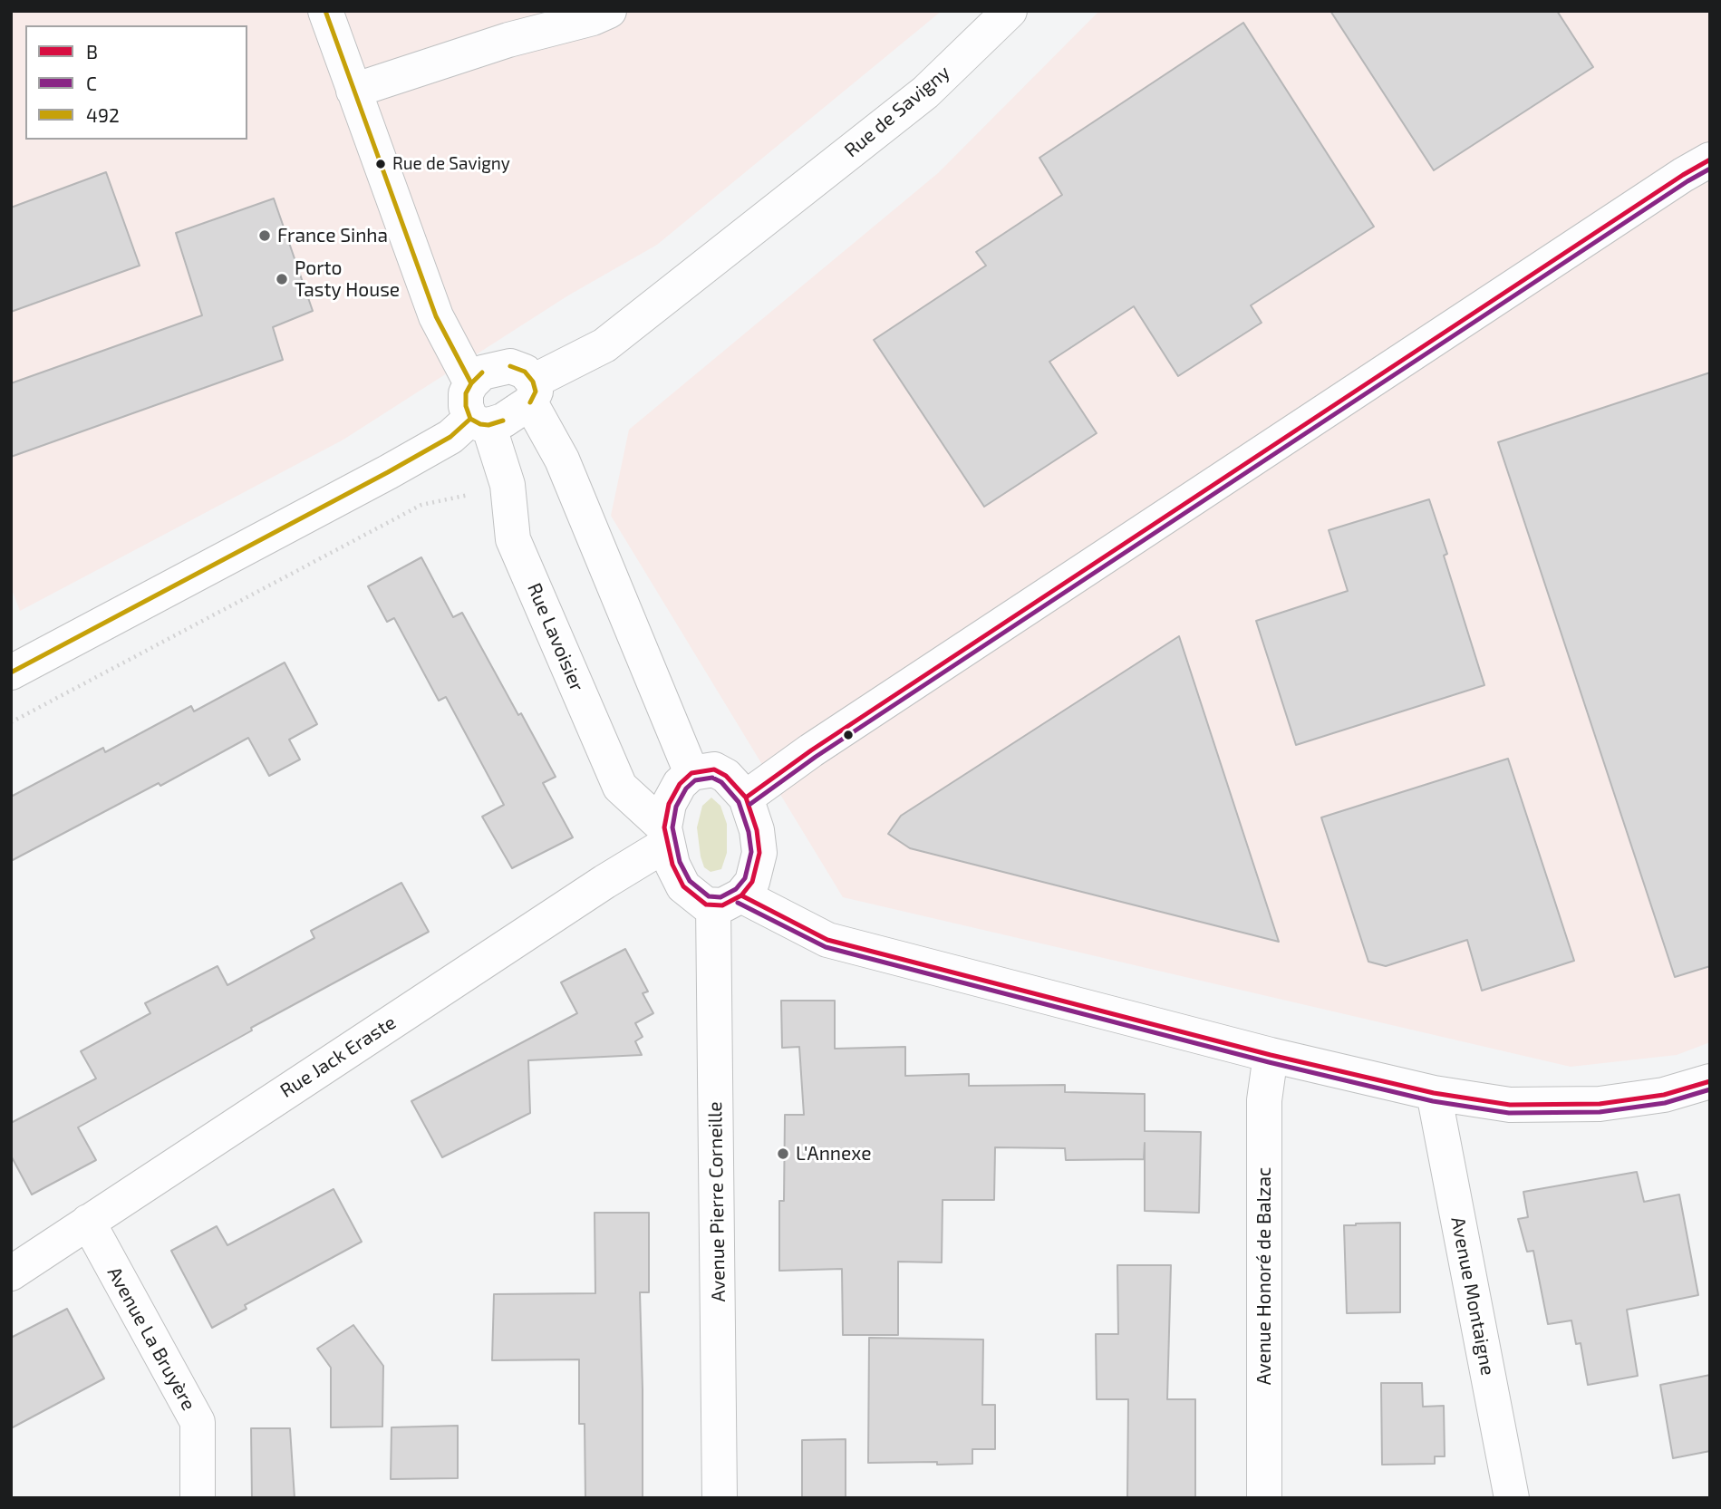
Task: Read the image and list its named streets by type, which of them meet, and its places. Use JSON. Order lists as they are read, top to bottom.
{
  "streets": {
    "street": [
      "Rue de Savigny",
      "Rue Lavoisier",
      "Rue Jack Eraste",
      "Avenue Pierre Corneille",
      "Avenue Honoré de Balzac",
      "Avenue Montaigne",
      "Avenue La Bruyère"
    ]
  },
  "crossings": [
    ["Rue de Savigny", "Rue Lavoisier"],
    ["Rue Lavoisier", "Rue Jack Eraste"],
    ["Rue Lavoisier", "Avenue Pierre Corneille"],
    ["Rue Jack Eraste", "Avenue Pierre Corneille"],
    ["Rue Jack Eraste", "Avenue La Bruyère"]
  ],
  "places": [
    "Rue de Savigny",
    "France Sinha",
    "Porto Tasty House",
    "L'Annexe"
  ],
  "lines": ["transit line 492", "transit line B", "transit line C"],
  "legend": ["B", "C", "492"]
}
